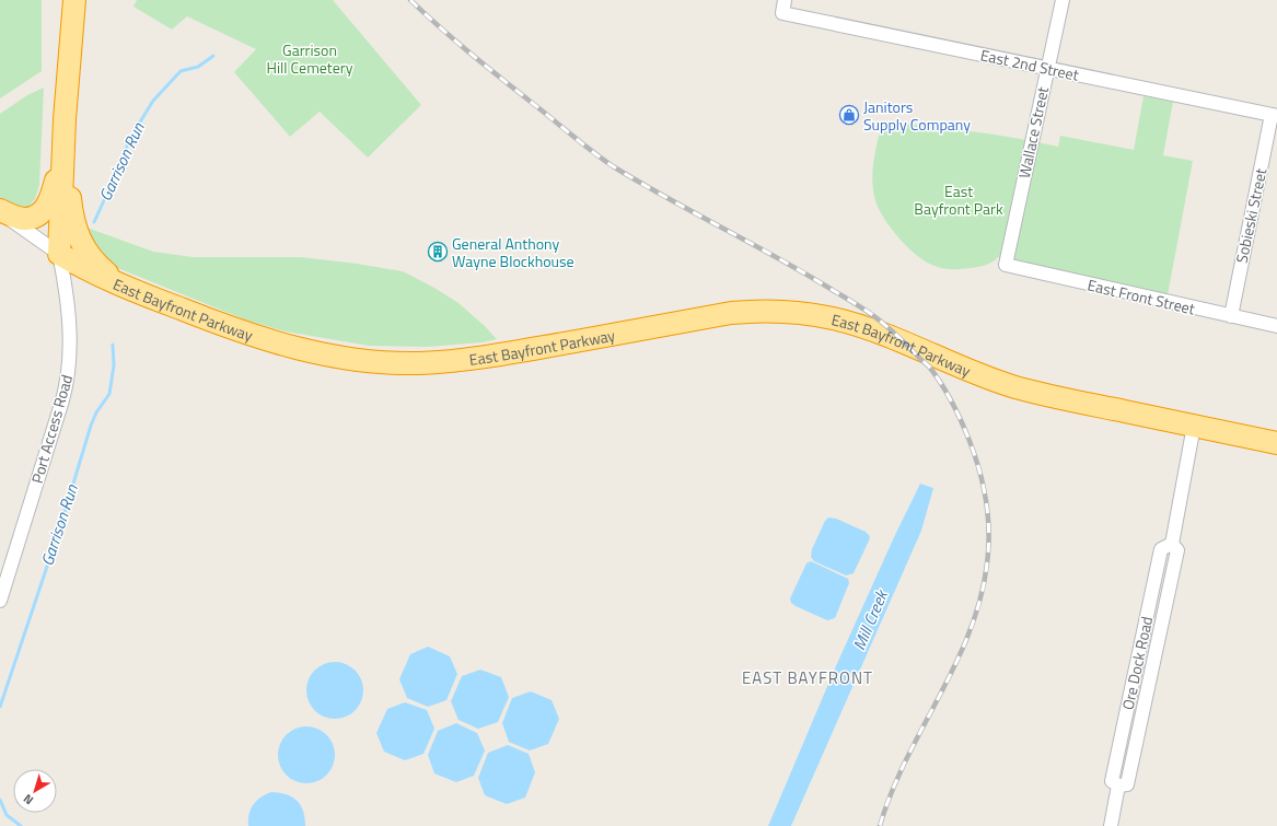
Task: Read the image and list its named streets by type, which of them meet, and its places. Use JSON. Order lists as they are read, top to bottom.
{
  "streets": {
    "highway": ["East Bayfront Parkway"],
    "street": [
      "East 2nd Street",
      "Wallace Street",
      "Sobieski Street",
      "East Front Street",
      "Port Access Road",
      "Ore Dock Road"
    ]
  },
  "crossings": [
    ["East 2nd Street", "Wallace Street"],
    ["East 2nd Street", "Sobieski Street"],
    ["Wallace Street", "East Front Street"],
    ["Sobieski Street", "East Front Street"],
    ["East Bayfront Parkway", "Port Access Road"],
    ["East Bayfront Parkway", "Ore Dock Road"]
  ],
  "districts": ["EAST BAYFRONT"],
  "water": ["Garrison Run", "Mill Creek"],
  "parks": ["Garrison Hill Cemetery", "East Bayfront Park"],
  "places": {
    "shop": ["Janitors Supply Company"],
    "building": ["General Anthony Wayne Blockhouse"]
  },
  "north": "bottom left"
}
